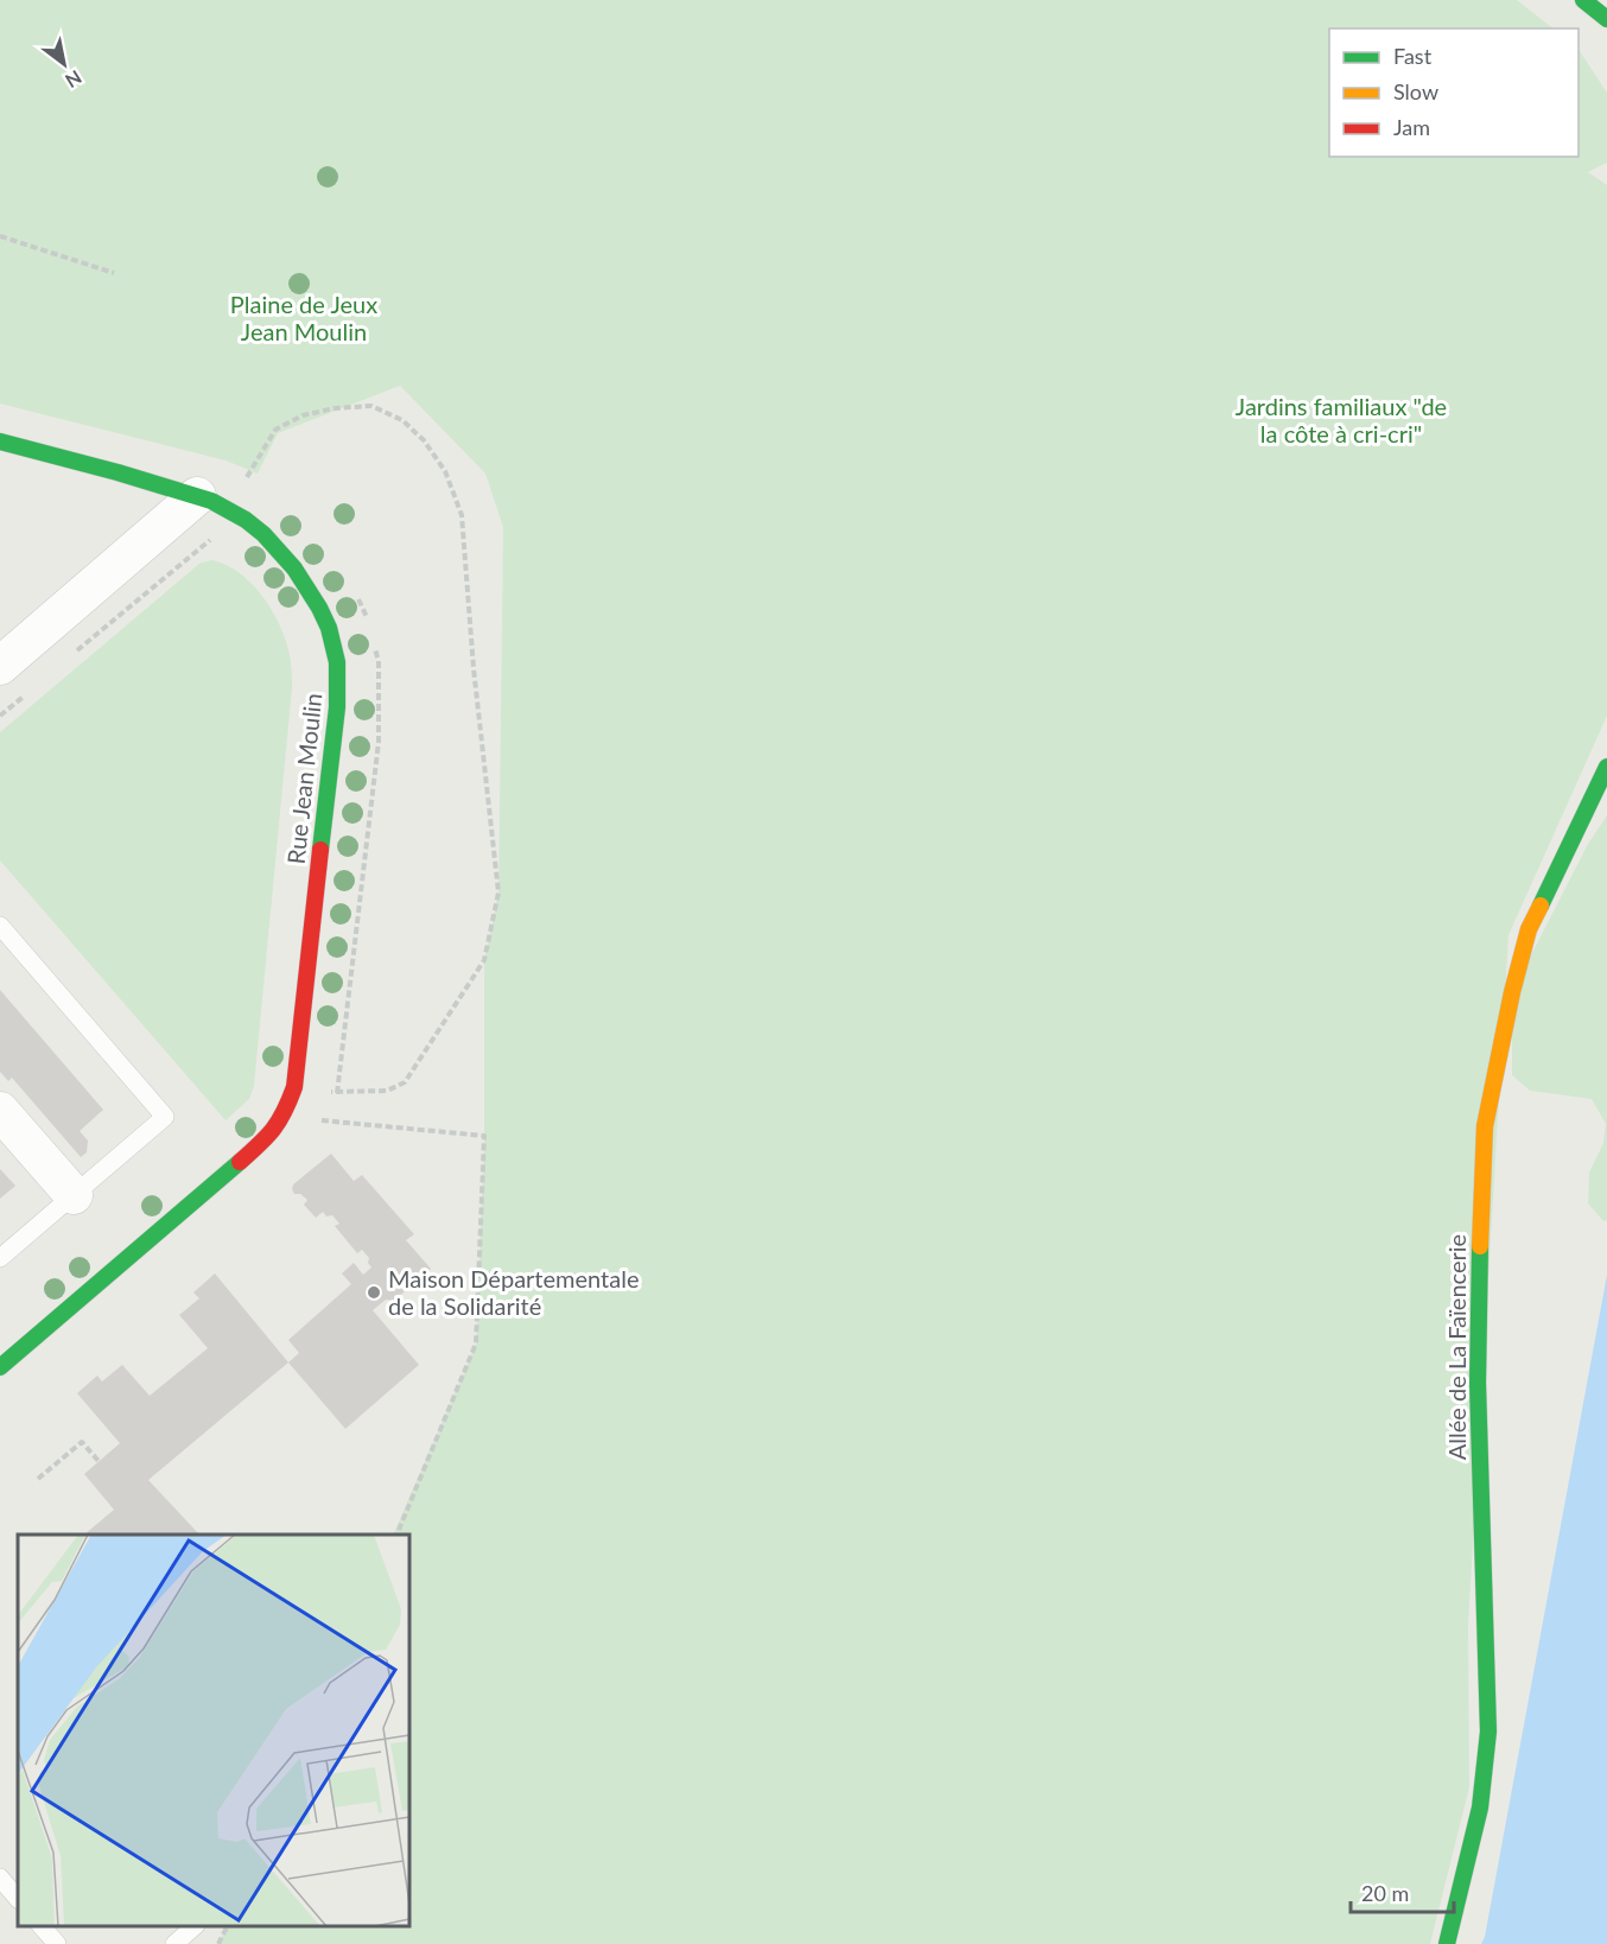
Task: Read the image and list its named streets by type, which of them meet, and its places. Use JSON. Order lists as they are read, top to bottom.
{
  "streets": {
    "street": ["Rue Jean Moulin", "Allée de La Faïencerie"]
  },
  "parks": ["Plaine de Jeux Jean Moulin", "Jardins familiaux \"de la côte à cri-cri\""],
  "places": ["Maison Départementale de la Solidarité"],
  "legend": ["Fast", "Slow", "Jam"],
  "scale_bar": "20 m",
  "north": "bottom right"
}
